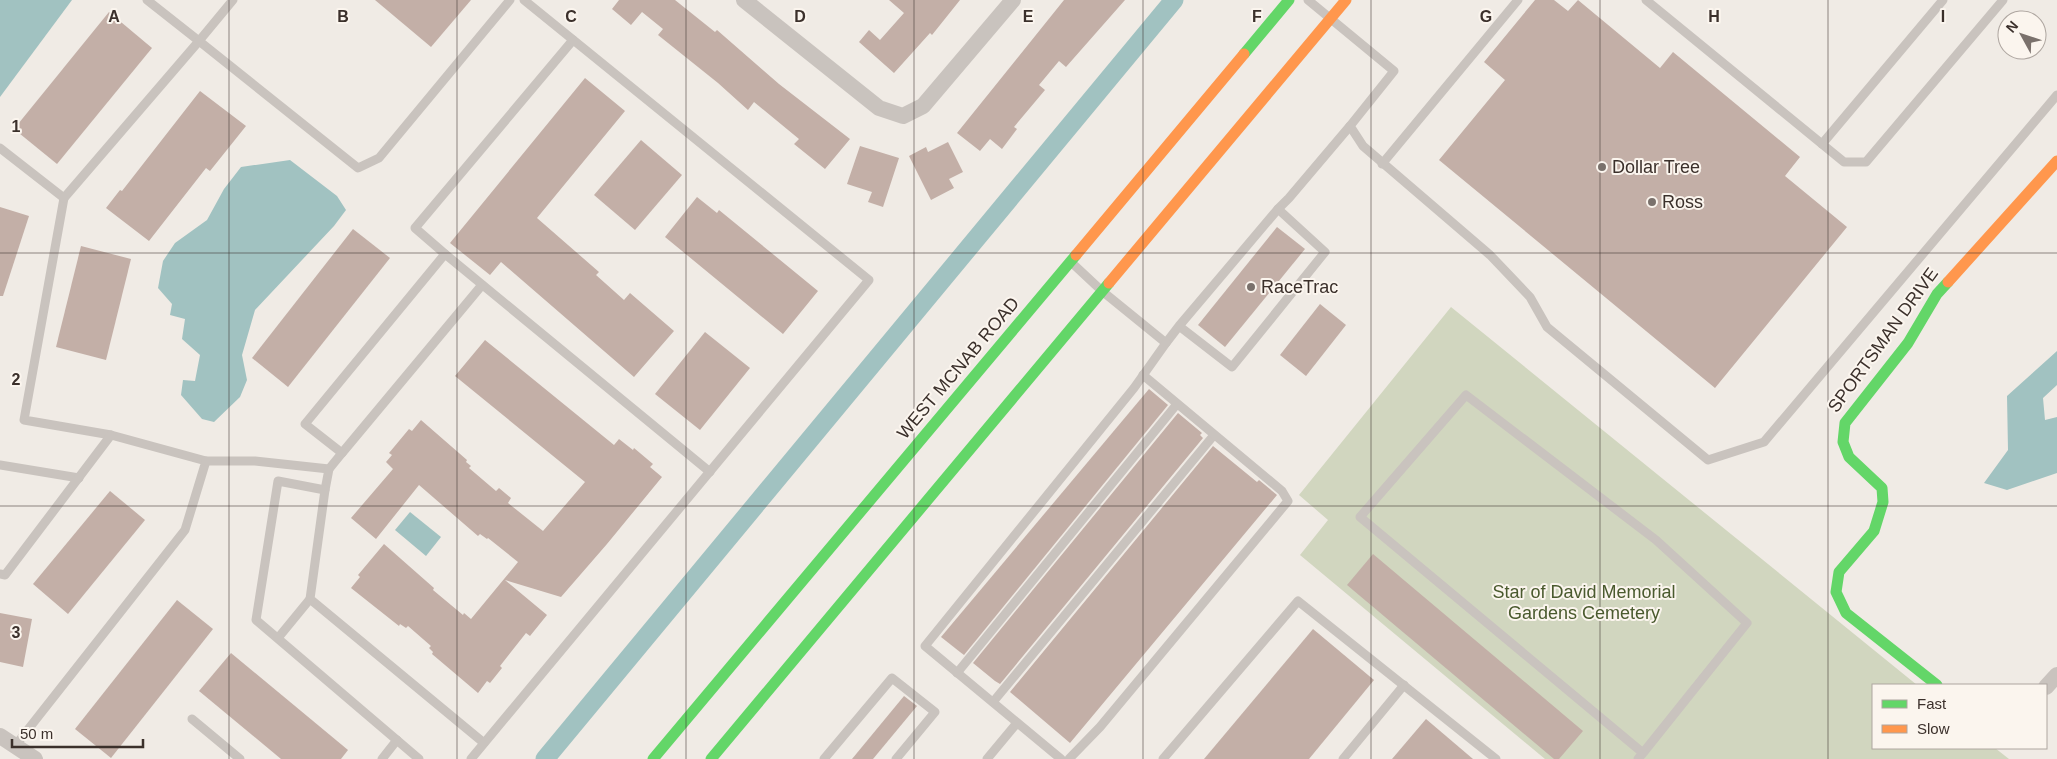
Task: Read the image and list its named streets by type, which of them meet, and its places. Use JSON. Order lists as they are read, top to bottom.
{
  "streets": {
    "main road": ["SPORTSMAN DRIVE", "WEST MCNAB ROAD"]
  },
  "parks": ["Star of David Memorial Gardens Cemetery"],
  "places": ["Dollar Tree", "Ross", "RaceTrac"],
  "legend": ["Fast", "Slow"],
  "scale_bar": "50 m",
  "north": "top left",
  "grid": {
    "columns": [
      "A",
      "B",
      "C",
      "D",
      "E",
      "F",
      "G",
      "H",
      "I"
    ],
    "rows": ["1", "2", "3"]
  }
}
